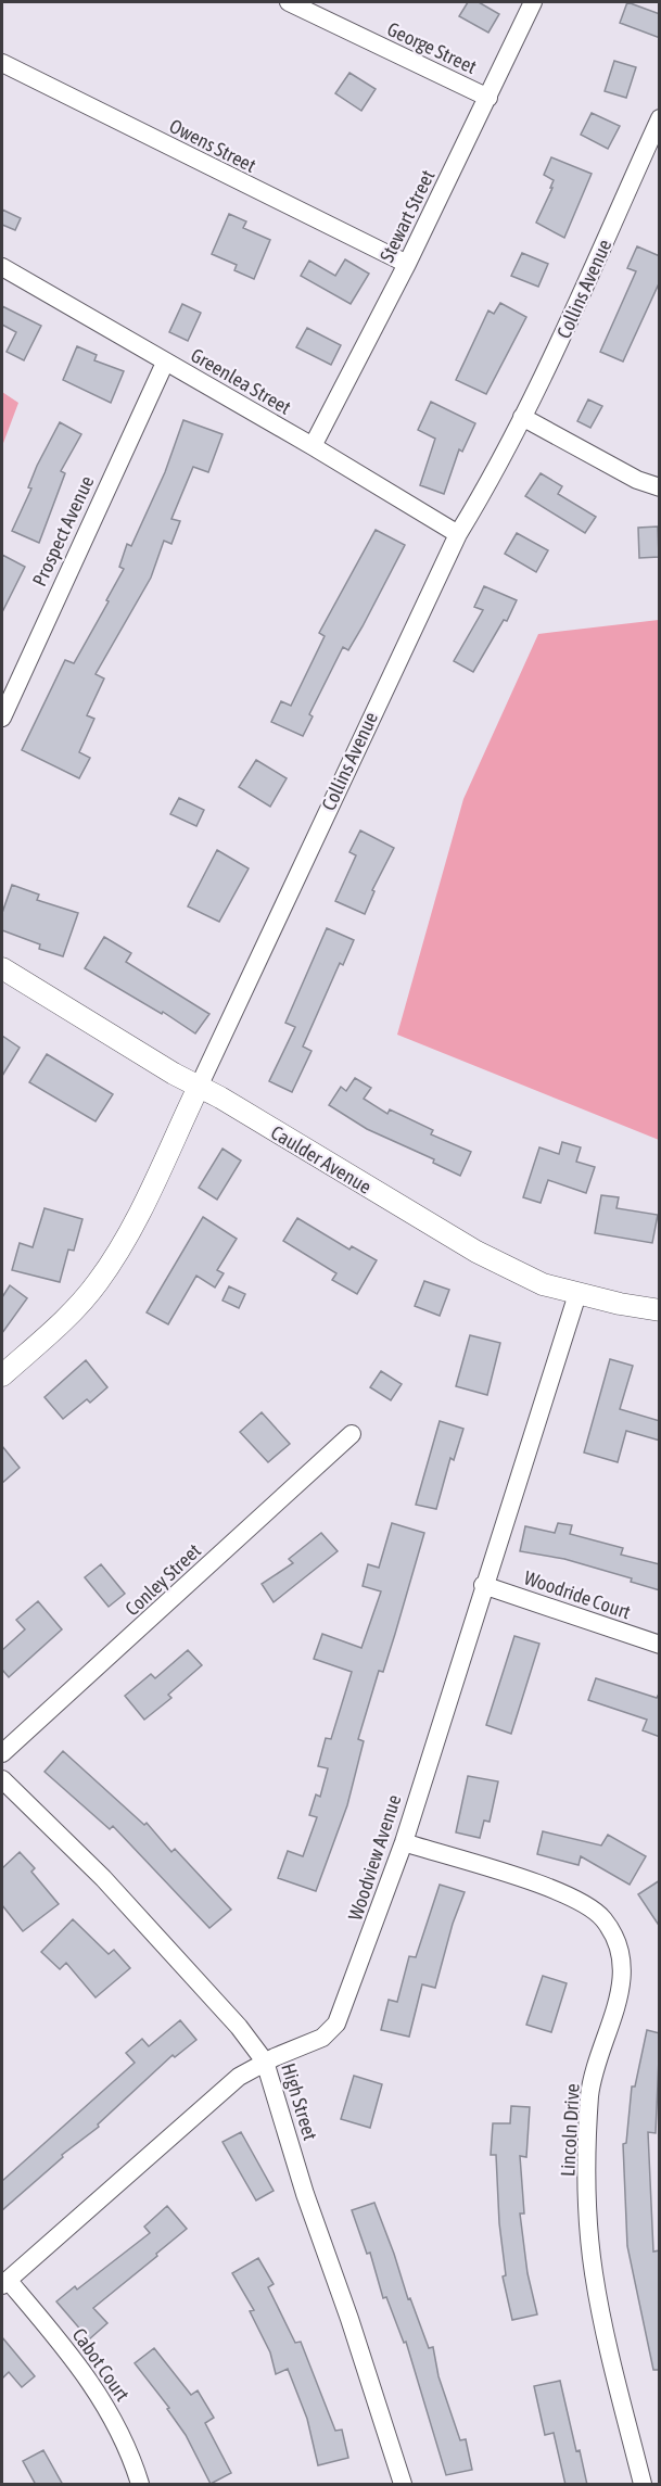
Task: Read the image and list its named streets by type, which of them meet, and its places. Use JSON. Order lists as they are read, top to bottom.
{
  "streets": {
    "street": [
      "George Street",
      "Owens Street",
      "Stewart Street",
      "Collins Avenue",
      "Greenlea Street",
      "Prospect Avenue",
      "Caulder Avenue",
      "Conley Street",
      "Woodride Court",
      "Woodview Avenue",
      "High Street",
      "Lincoln Drive",
      "Cabot Court"
    ]
  },
  "crossings": [
    ["George Street", "Stewart Street"],
    ["Owens Street", "Stewart Street"],
    ["Stewart Street", "Greenlea Street"],
    ["Collins Avenue", "Greenlea Street"],
    ["Collins Avenue", "Caulder Avenue"],
    ["Greenlea Street", "Prospect Avenue"],
    ["Caulder Avenue", "Woodview Avenue"],
    ["Woodride Court", "Woodview Avenue"],
    ["Woodview Avenue", "High Street"],
    ["Woodview Avenue", "Lincoln Drive"],
    ["Woodview Avenue", "Cabot Court"]
  ]
}
